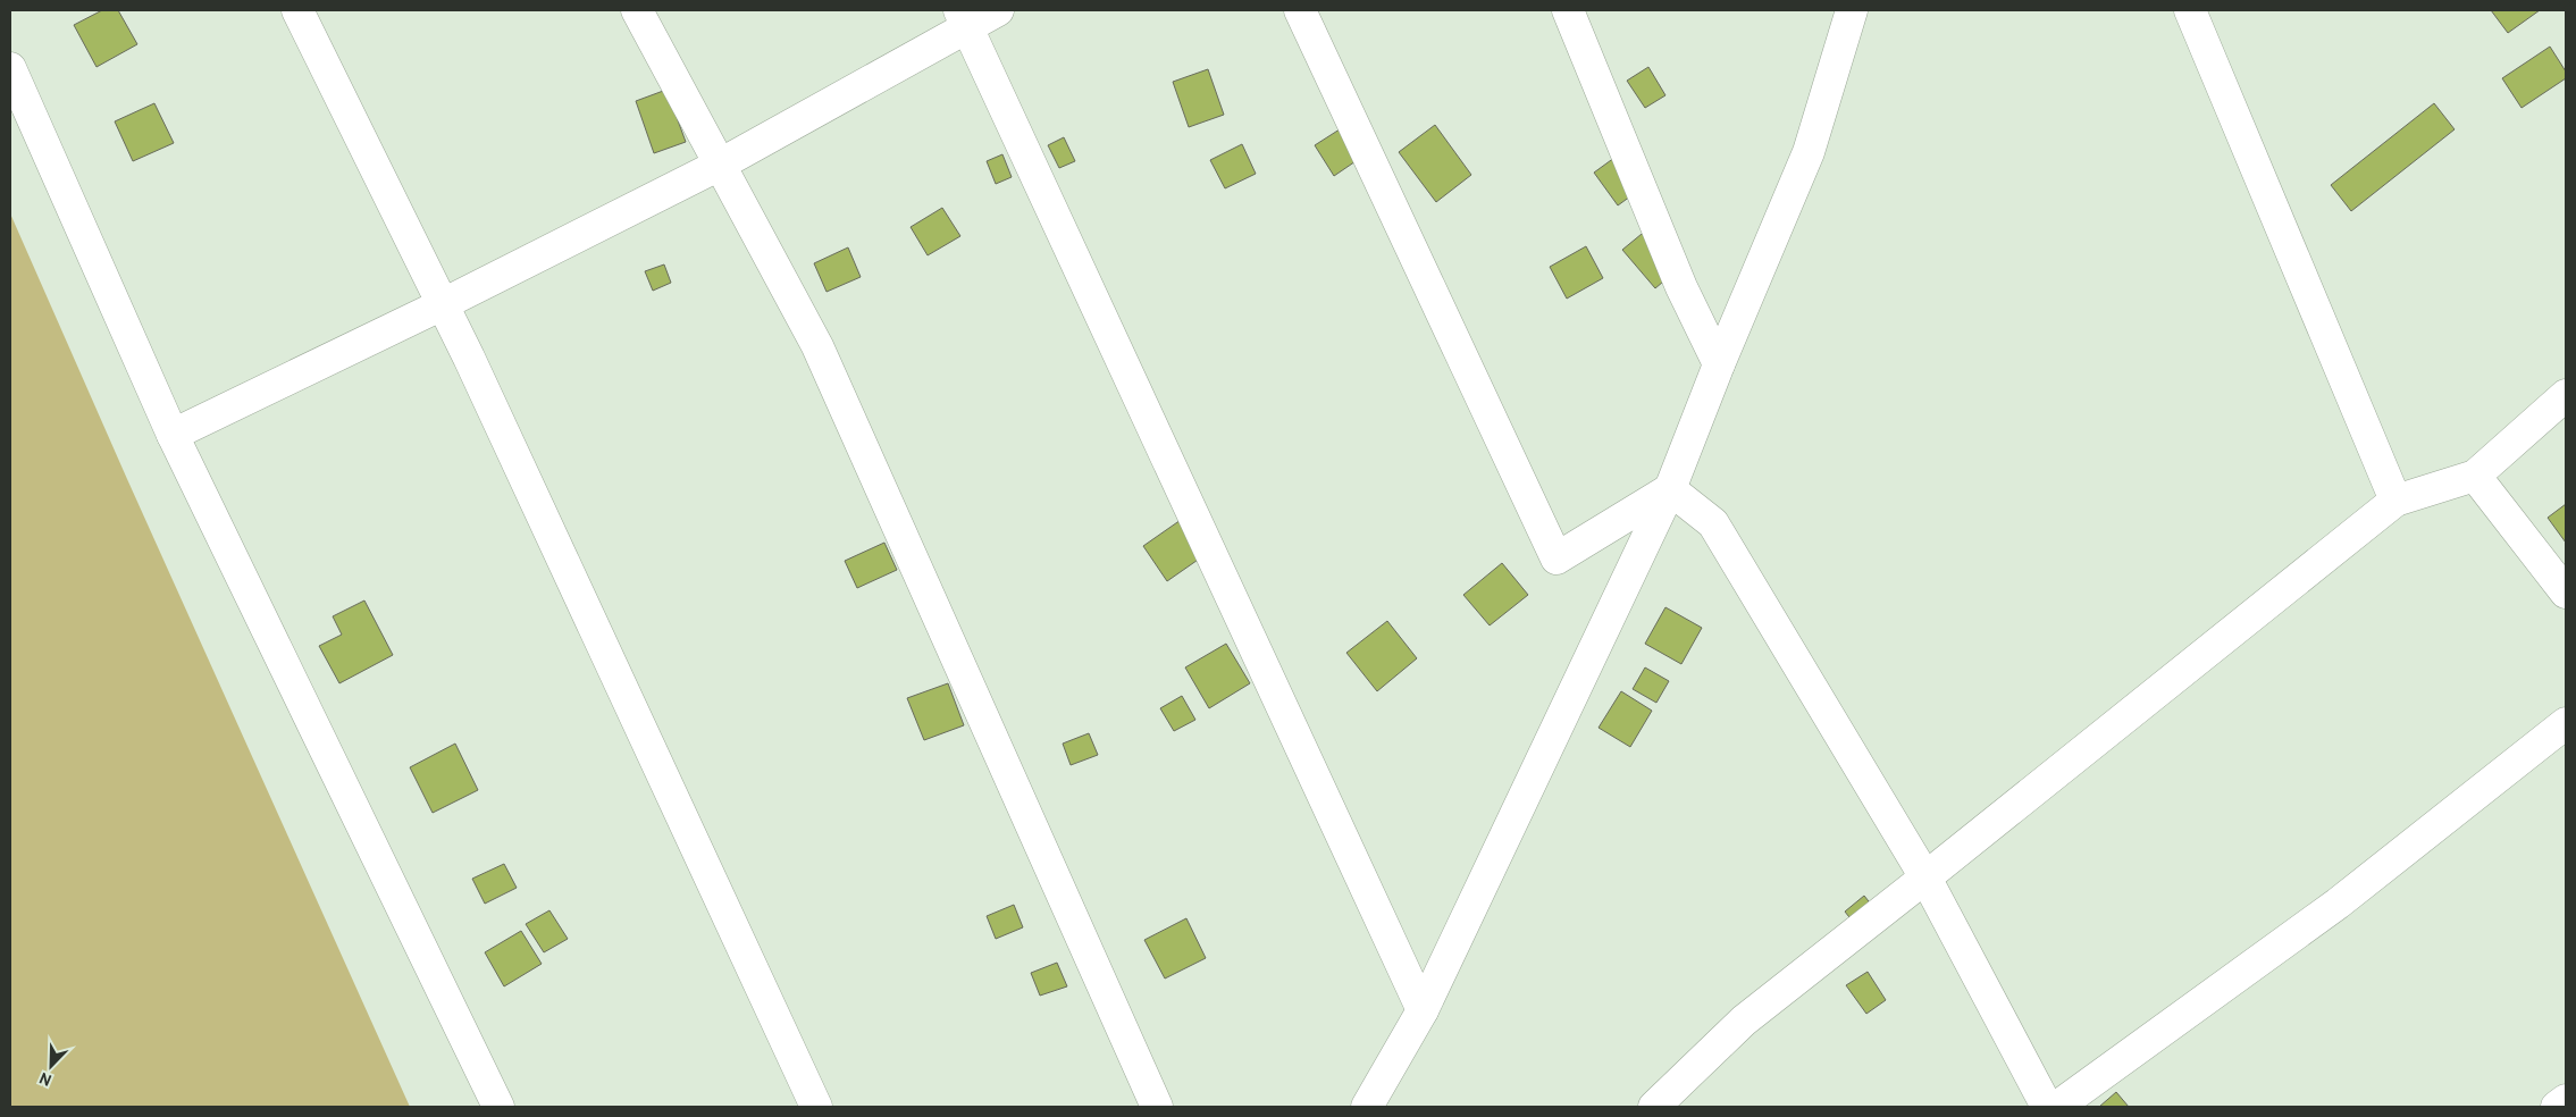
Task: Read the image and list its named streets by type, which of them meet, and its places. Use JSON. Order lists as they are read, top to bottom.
{
  "north": "bottom left"
}
